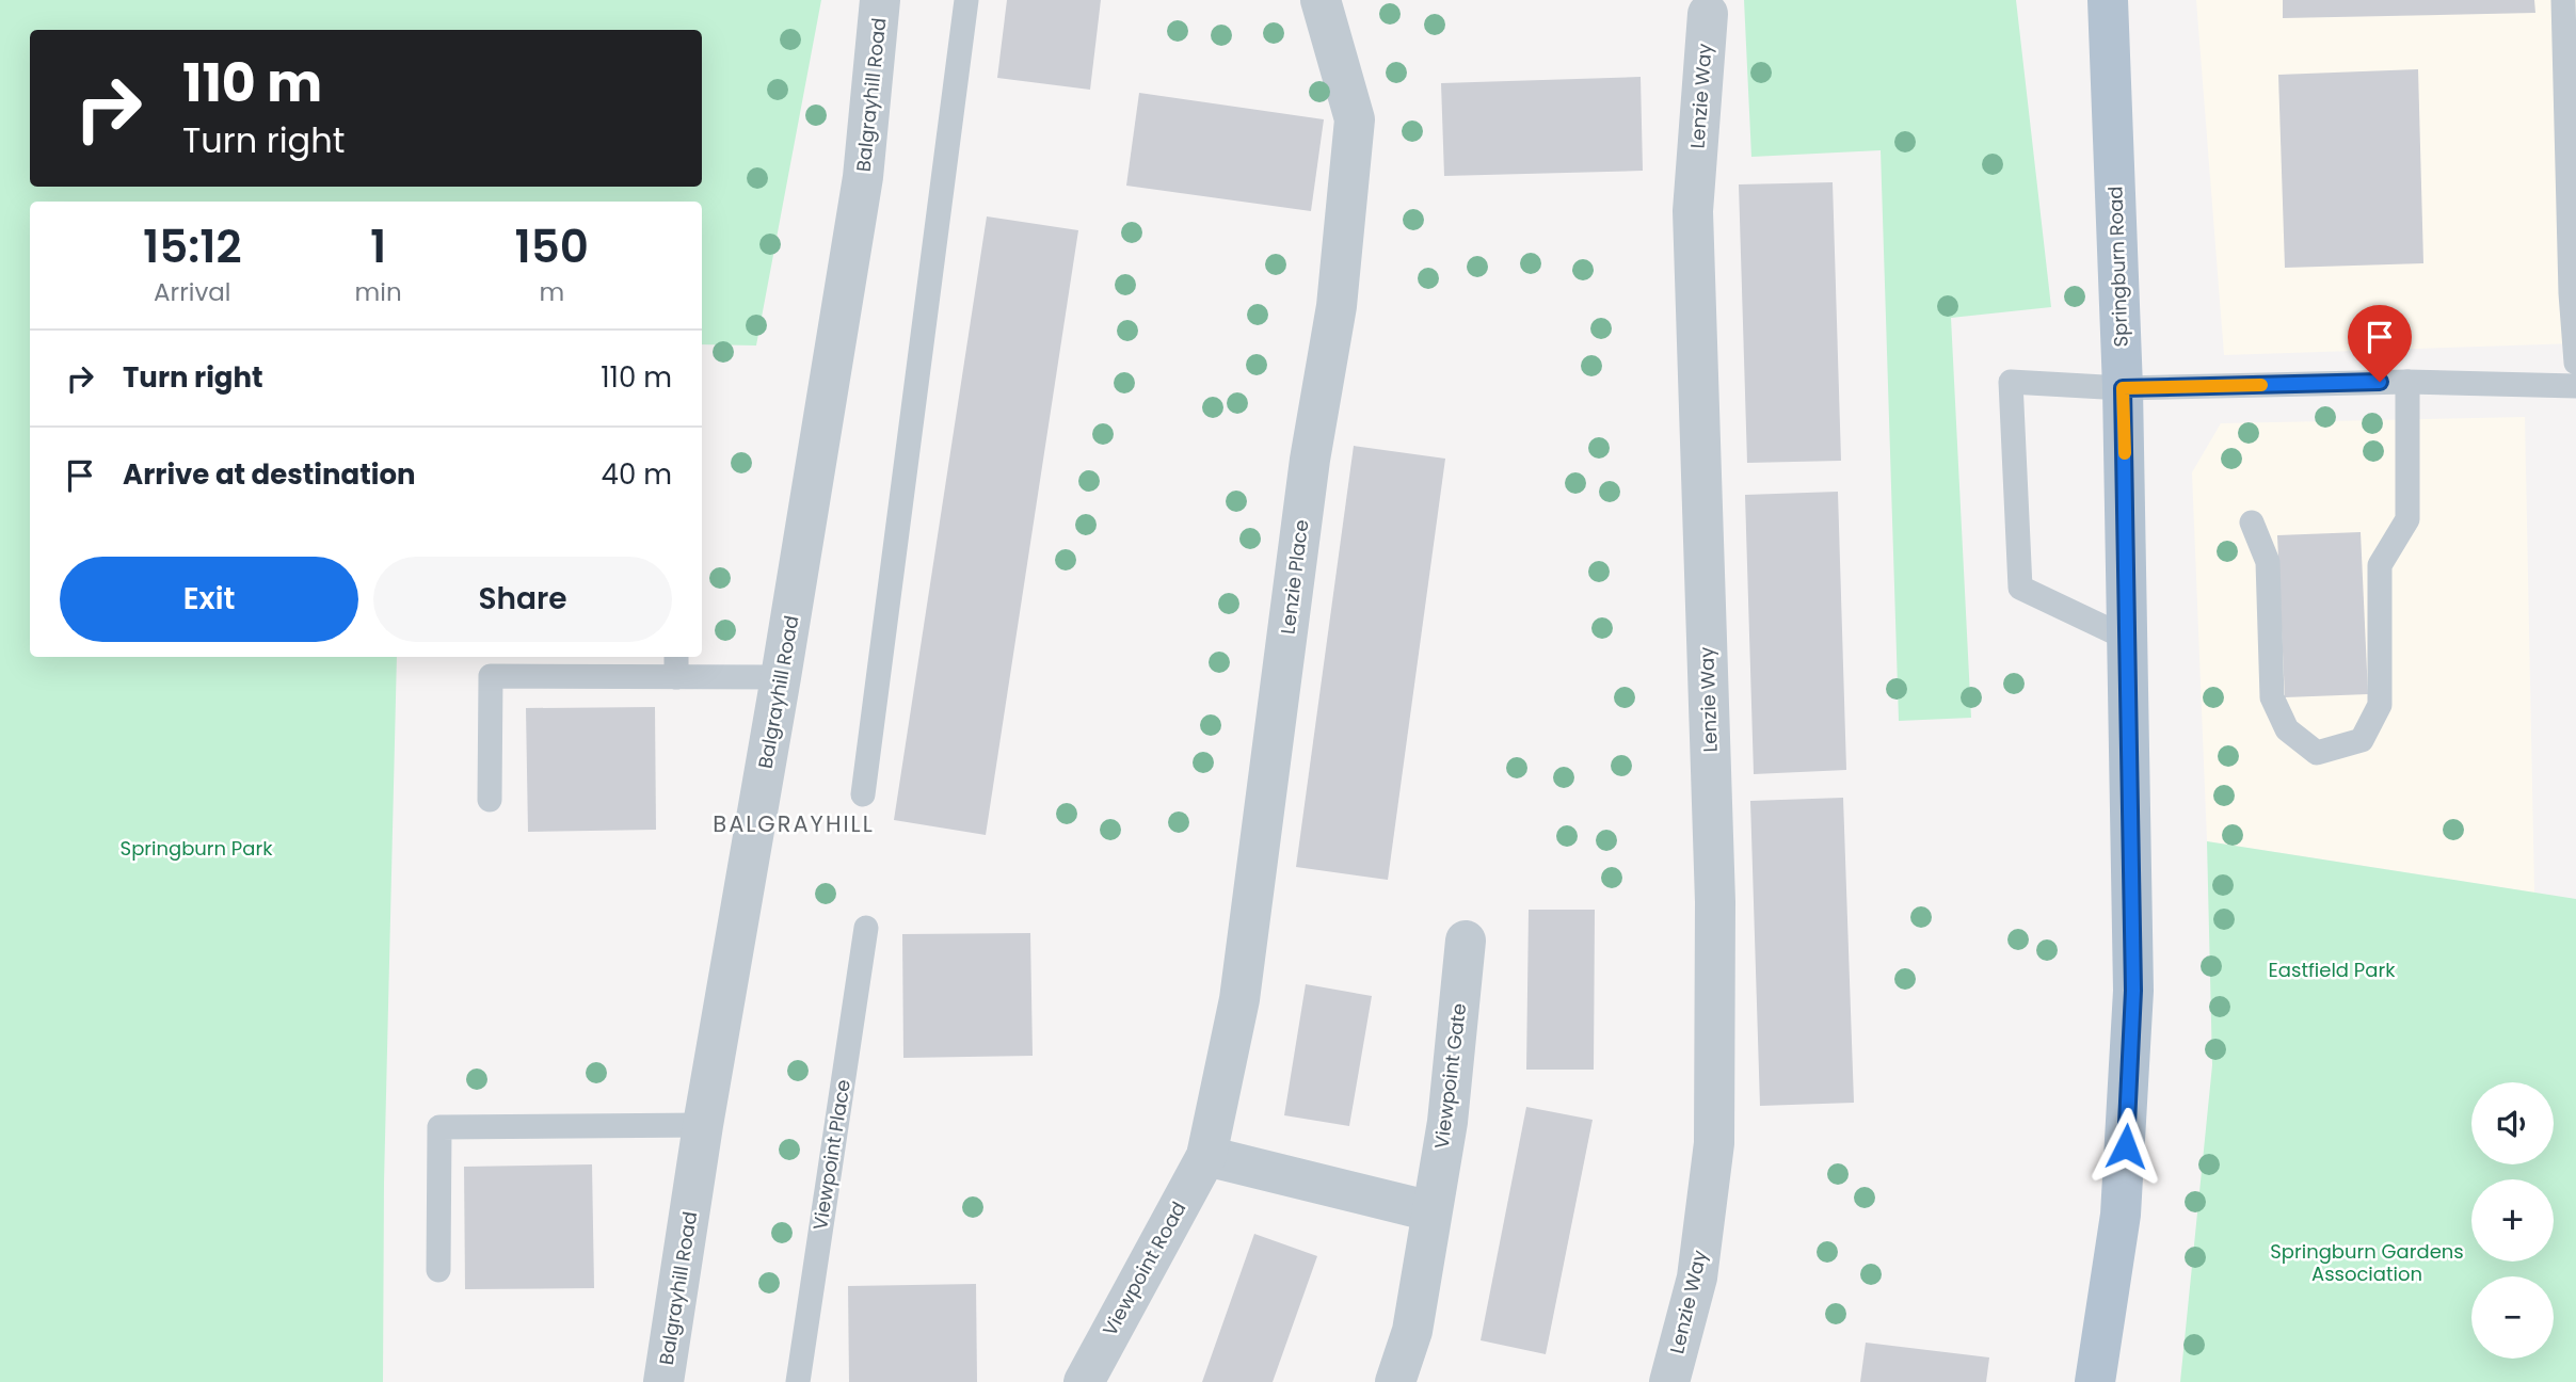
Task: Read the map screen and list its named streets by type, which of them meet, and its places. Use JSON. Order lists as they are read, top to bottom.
{
  "streets": {
    "main road": ["Springburn Road"],
    "street": [
      "Balgrayhill Road",
      "Lenzie Way",
      "Lenzie Place",
      "Viewpoint Gate",
      "Viewpoint Road"
    ],
    "lane": ["Viewpoint Place"]
  },
  "crossings": [
    ["Lenzie Place", "Viewpoint Road"]
  ],
  "districts": ["BALGRAYHILL"],
  "parks": ["Springburn Park", "Eastfield Park", "Springburn Gardens Association"],
  "page": {
    "turn": ["110 m", "Turn right"],
    "eta": [
      "15:12",
      "Arrival",
      "1",
      "min",
      "150",
      "m"
    ],
    "list": [
      {
        "name": "Turn right",
        "value": "110 m"
      },
      {
        "name": "Arrive at destination",
        "value": "40 m"
      }
    ],
    "buttons": ["Exit", "Share"],
    "map_buttons": ["+", "−"]
  }
}
